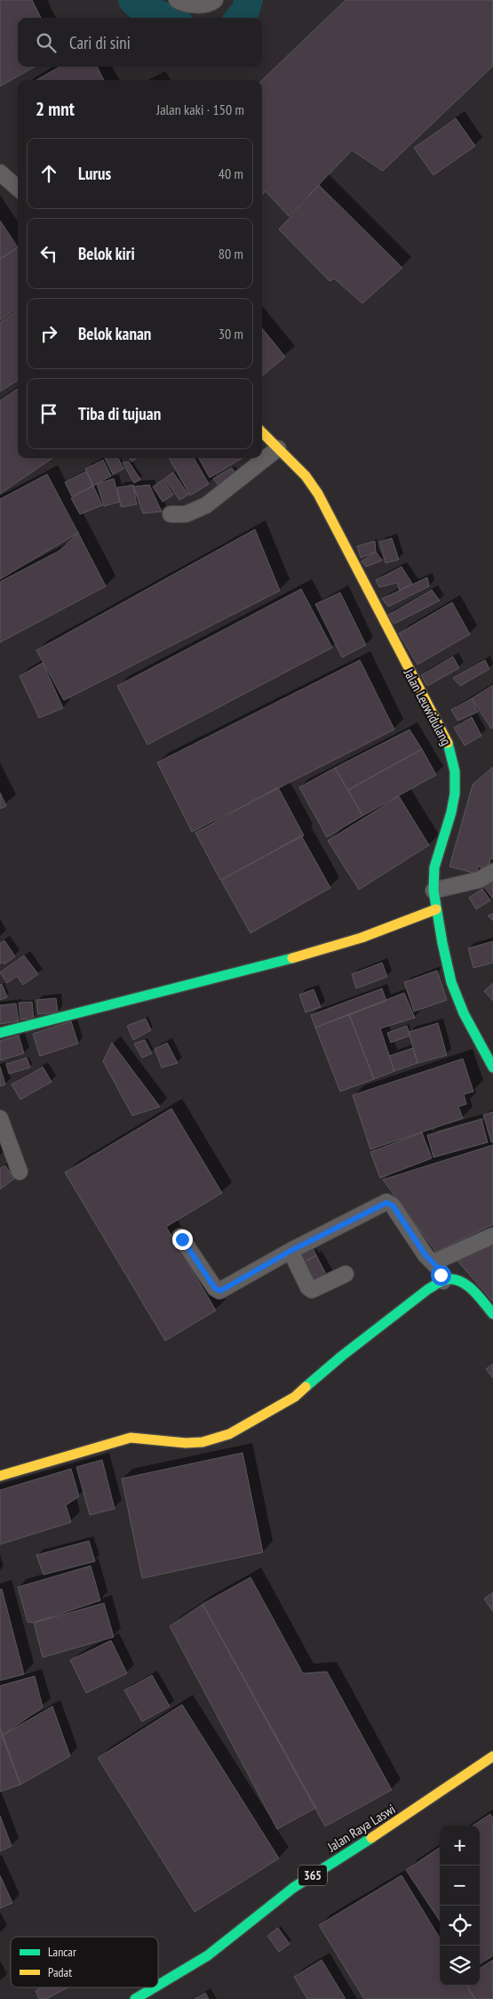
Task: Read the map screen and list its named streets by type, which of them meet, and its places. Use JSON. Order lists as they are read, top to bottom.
{
  "streets": {
    "street": ["Jalan Leuwidulang", "Jalan Raya Laswi", "365"]
  },
  "legend": ["Lancar", "Padat"],
  "page": {
    "search": "Cari di sini",
    "heading": ["2 mnt", "Jalan kaki · 150 m"],
    "list": [
      ["Lurus", "40 m"],
      ["Belok kiri", "80 m"],
      ["Belok kanan", "30 m"],
      "Tiba di tujuan"
    ],
    "map_buttons": ["+", "−"]
  }
}
